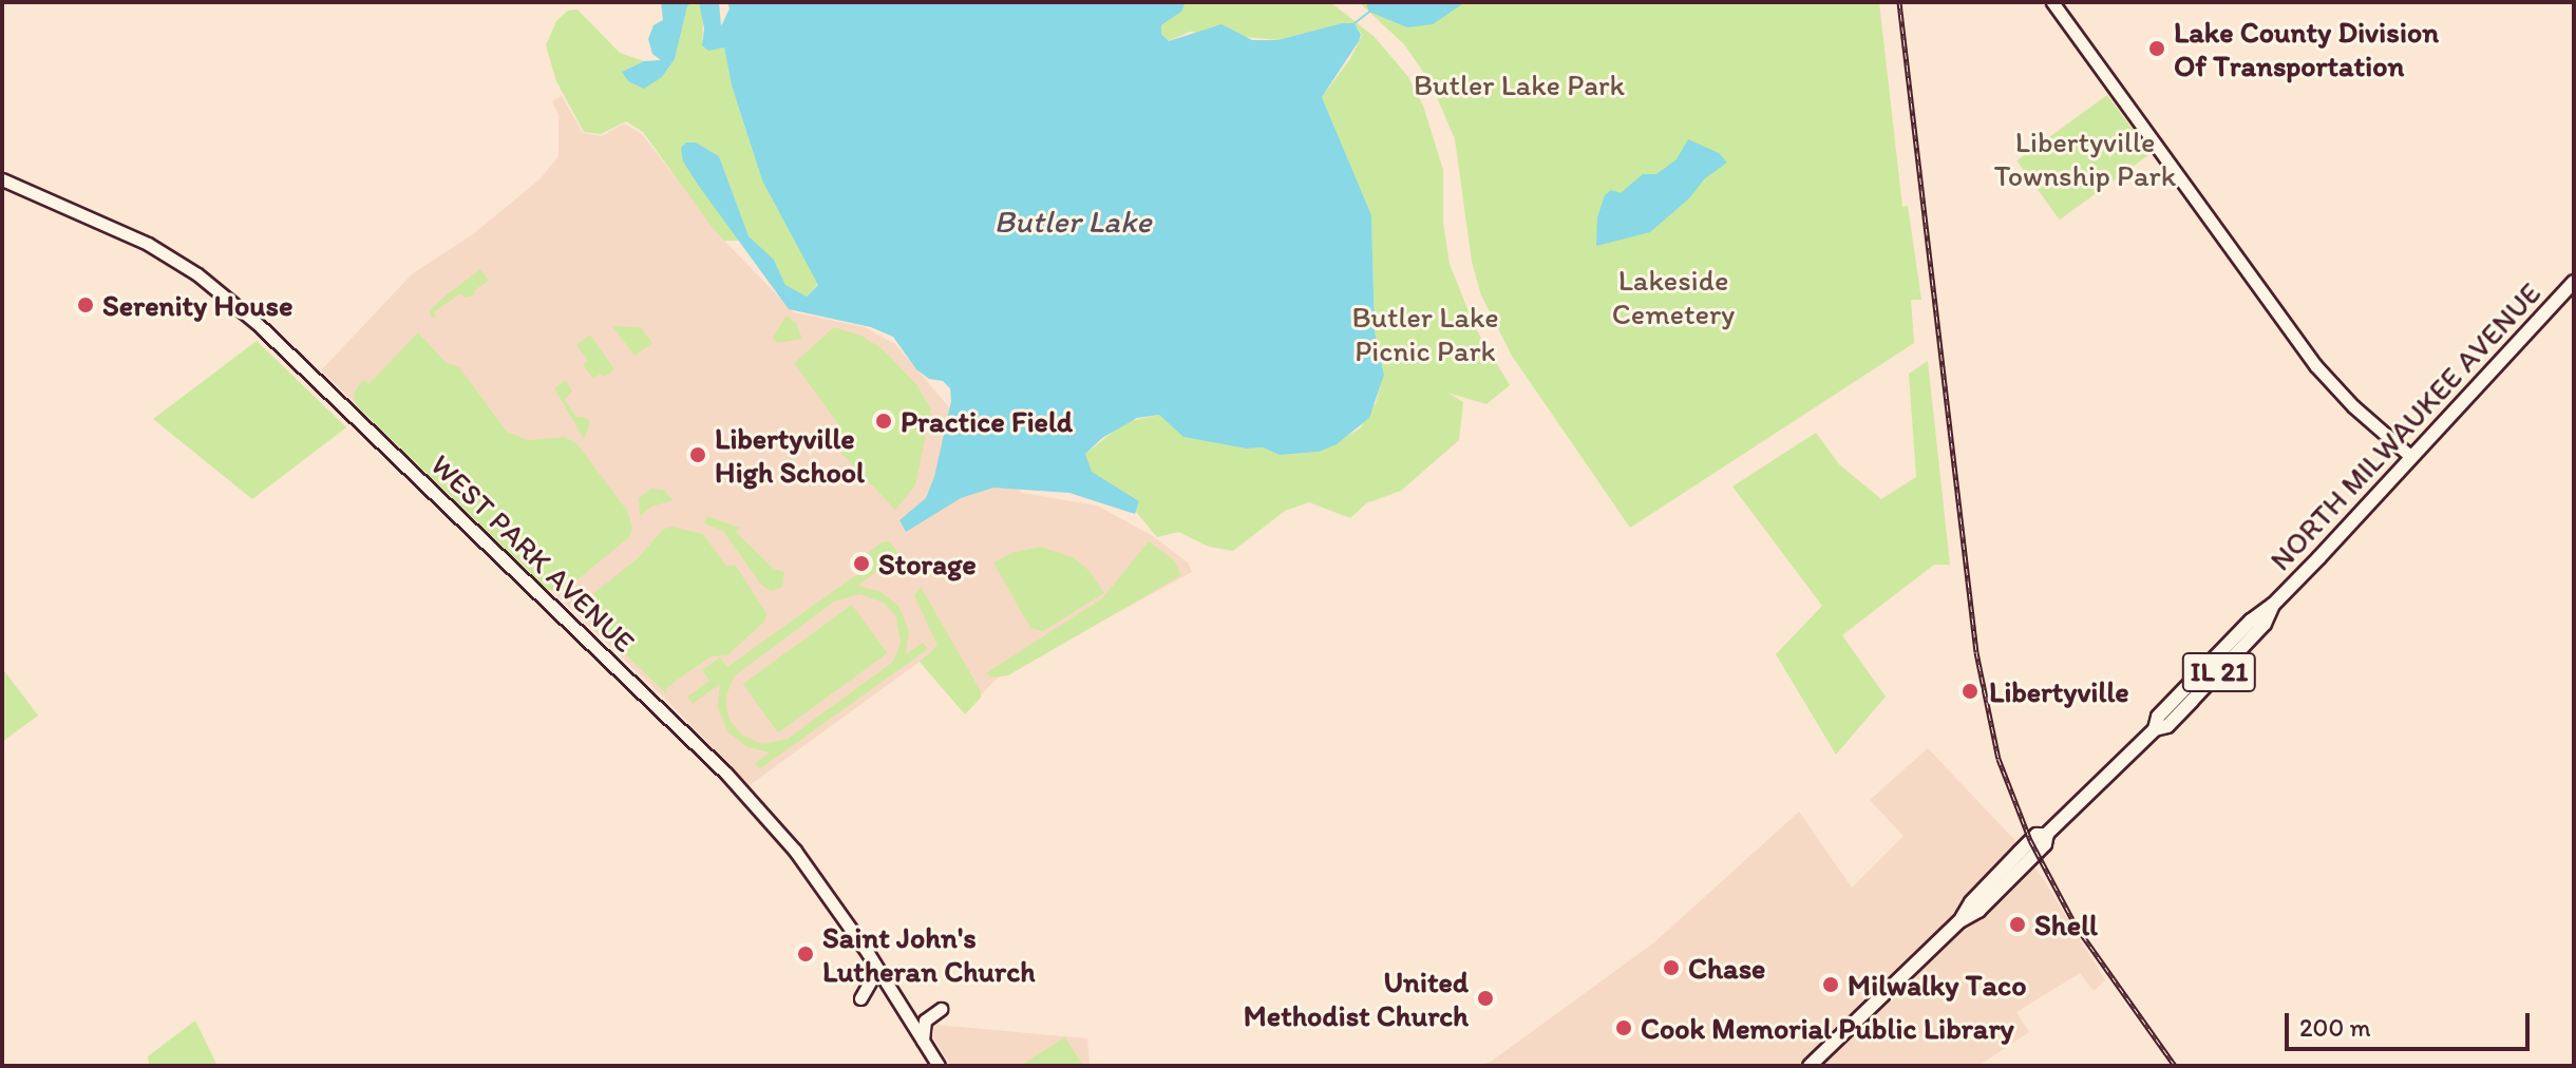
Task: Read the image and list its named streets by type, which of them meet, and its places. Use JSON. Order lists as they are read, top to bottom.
{
  "streets": {
    "main road": ["NORTH MILWAUKEE AVENUE", "WEST PARK AVENUE", "IL 21"]
  },
  "water": ["Butler Lake"],
  "parks": [
    "Butler Lake Park",
    "Libertyville Township Park",
    "Lakeside Cemetery",
    "Butler Lake Picnic Park"
  ],
  "places": [
    "Lake County Division Of Transportation",
    "Serenity House",
    "Practice Field",
    "Libertyville High School",
    "Storage",
    "Libertyville",
    "Shell",
    "Saint John's Lutheran Church",
    "Chase",
    "Milwalky Taco",
    "United Methodist Church",
    "Cook Memorial Public Library"
  ],
  "scale_bar": "200 m"
}
